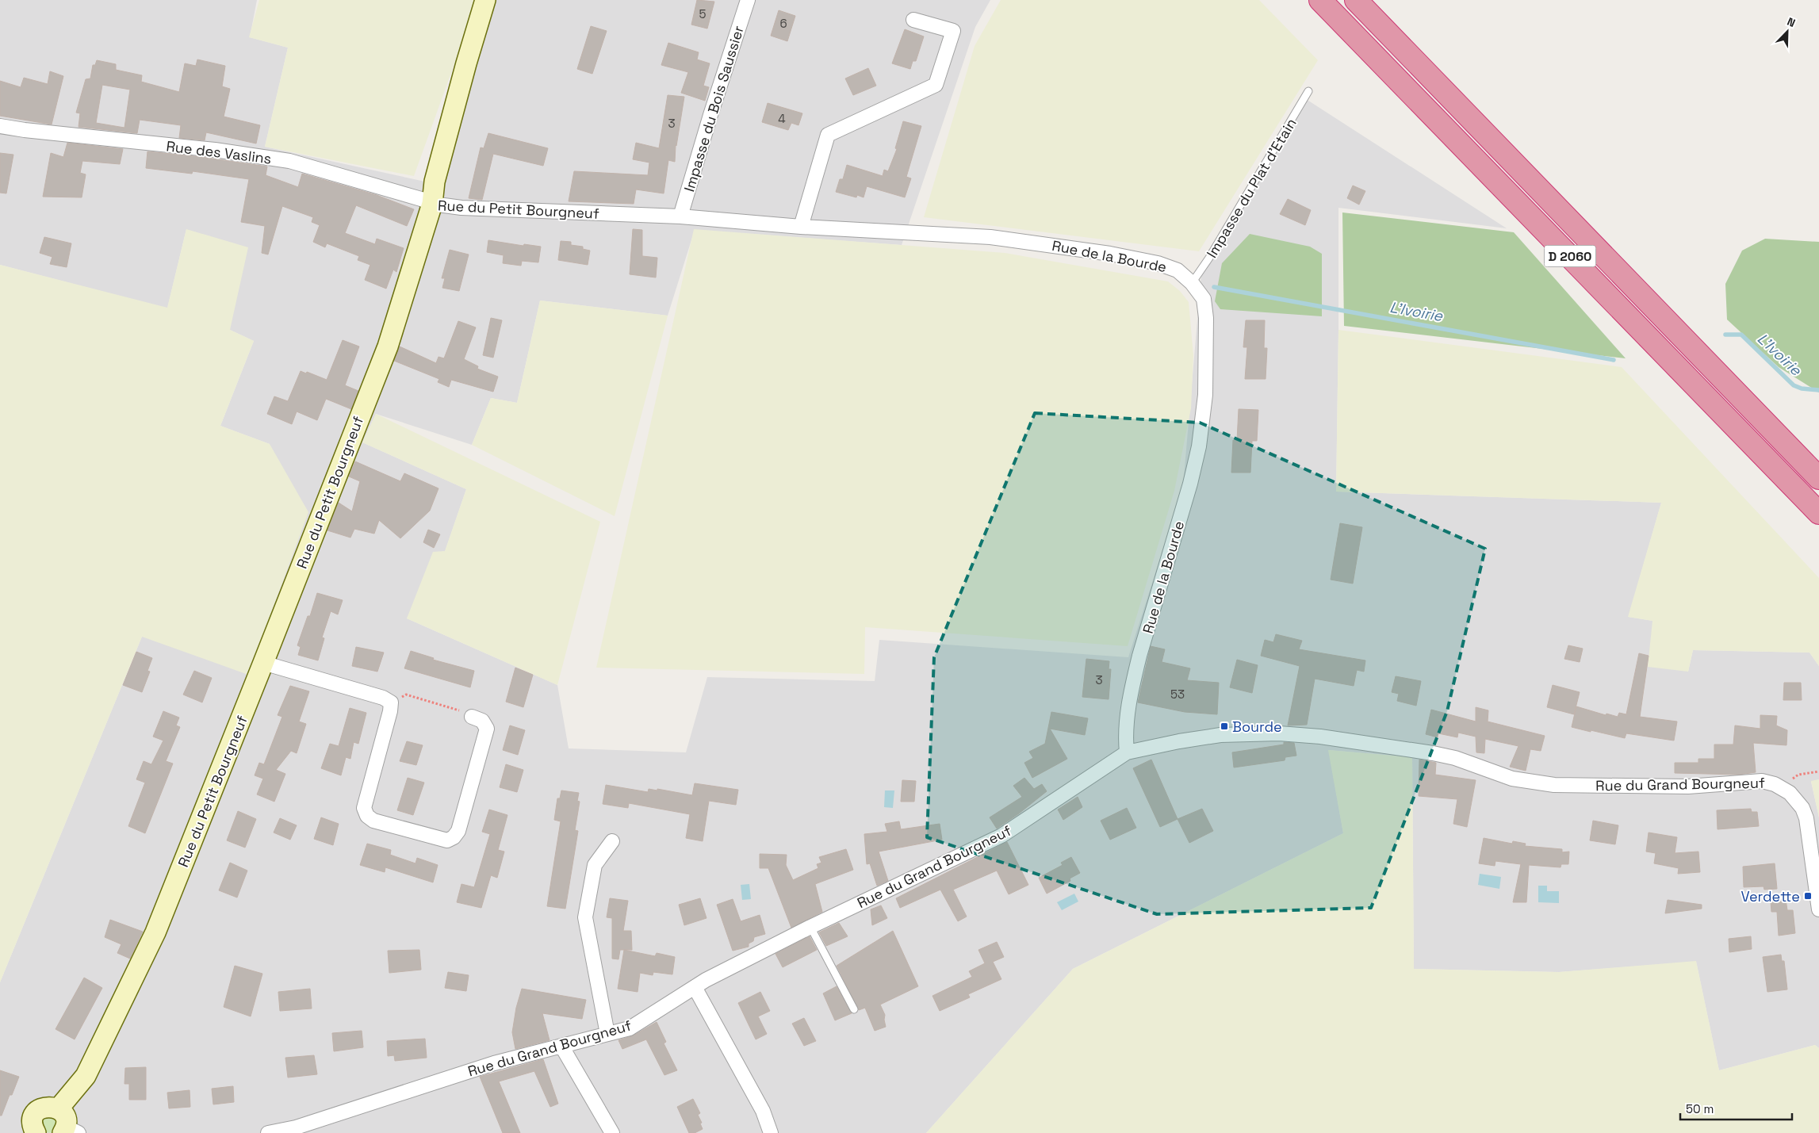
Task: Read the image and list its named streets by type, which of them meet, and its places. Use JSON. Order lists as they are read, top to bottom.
{
  "streets": {
    "highway": ["D 2060"],
    "street": [
      "Impasse du Bois Saussier",
      "Rue des Vaslins",
      "Rue du Petit Bourgneuf",
      "Rue de la Bourde",
      "Rue du Grand Bourgneuf"
    ],
    "lane": ["Impasse du Plat d'Etain"]
  },
  "crossings": [
    ["Impasse du Bois Saussier", "Rue du Petit Bourgneuf"],
    ["Rue des Vaslins", "Rue du Petit Bourgneuf"],
    ["Impasse du Plat d'Etain", "Rue de la Bourde"],
    ["Rue du Petit Bourgneuf", "Rue de la Bourde"],
    ["Rue de la Bourde", "Rue du Grand Bourgneuf"]
  ],
  "water": ["L'Ivoirie"],
  "places": {
    "transit": ["Bourde", "Verdette"]
  },
  "house_numbers": [
    "5",
    "6",
    "4",
    "3",
    "3",
    "53"
  ],
  "scale_bar": "50 m",
  "north": "top right"
}
